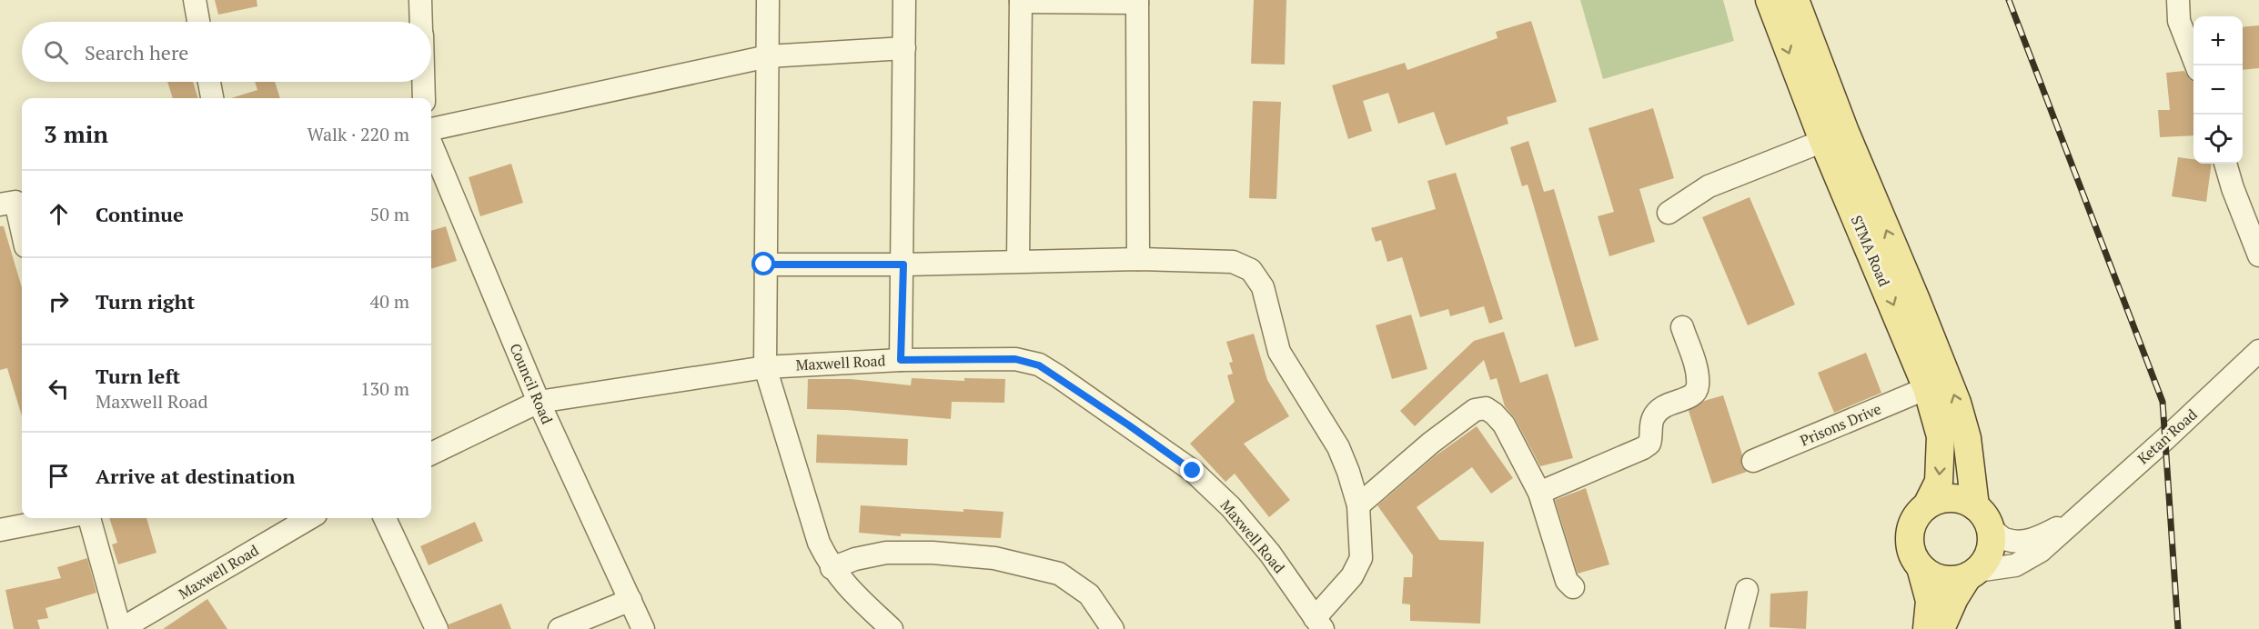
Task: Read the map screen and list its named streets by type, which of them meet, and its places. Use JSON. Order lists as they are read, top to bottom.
{
  "streets": {
    "main road": ["STMA Road"],
    "street": [
      "Maxwell Road",
      "Council Road",
      "Prisons Drive",
      "Ketan Road"
    ]
  },
  "crossings": [
    ["STMA Road", "Prisons Drive"],
    ["STMA Road", "Ketan Road"],
    ["Maxwell Road", "Council Road"]
  ],
  "page": {
    "map_buttons": ["+", "−"],
    "search": "Search here",
    "heading": ["3 min", "Walk · 220 m"],
    "list": [
      ["Continue", "50 m"],
      ["Turn right", "40 m"],
      ["Turn left", "Maxwell Road", "130 m"],
      "Arrive at destination"
    ]
  }
}
